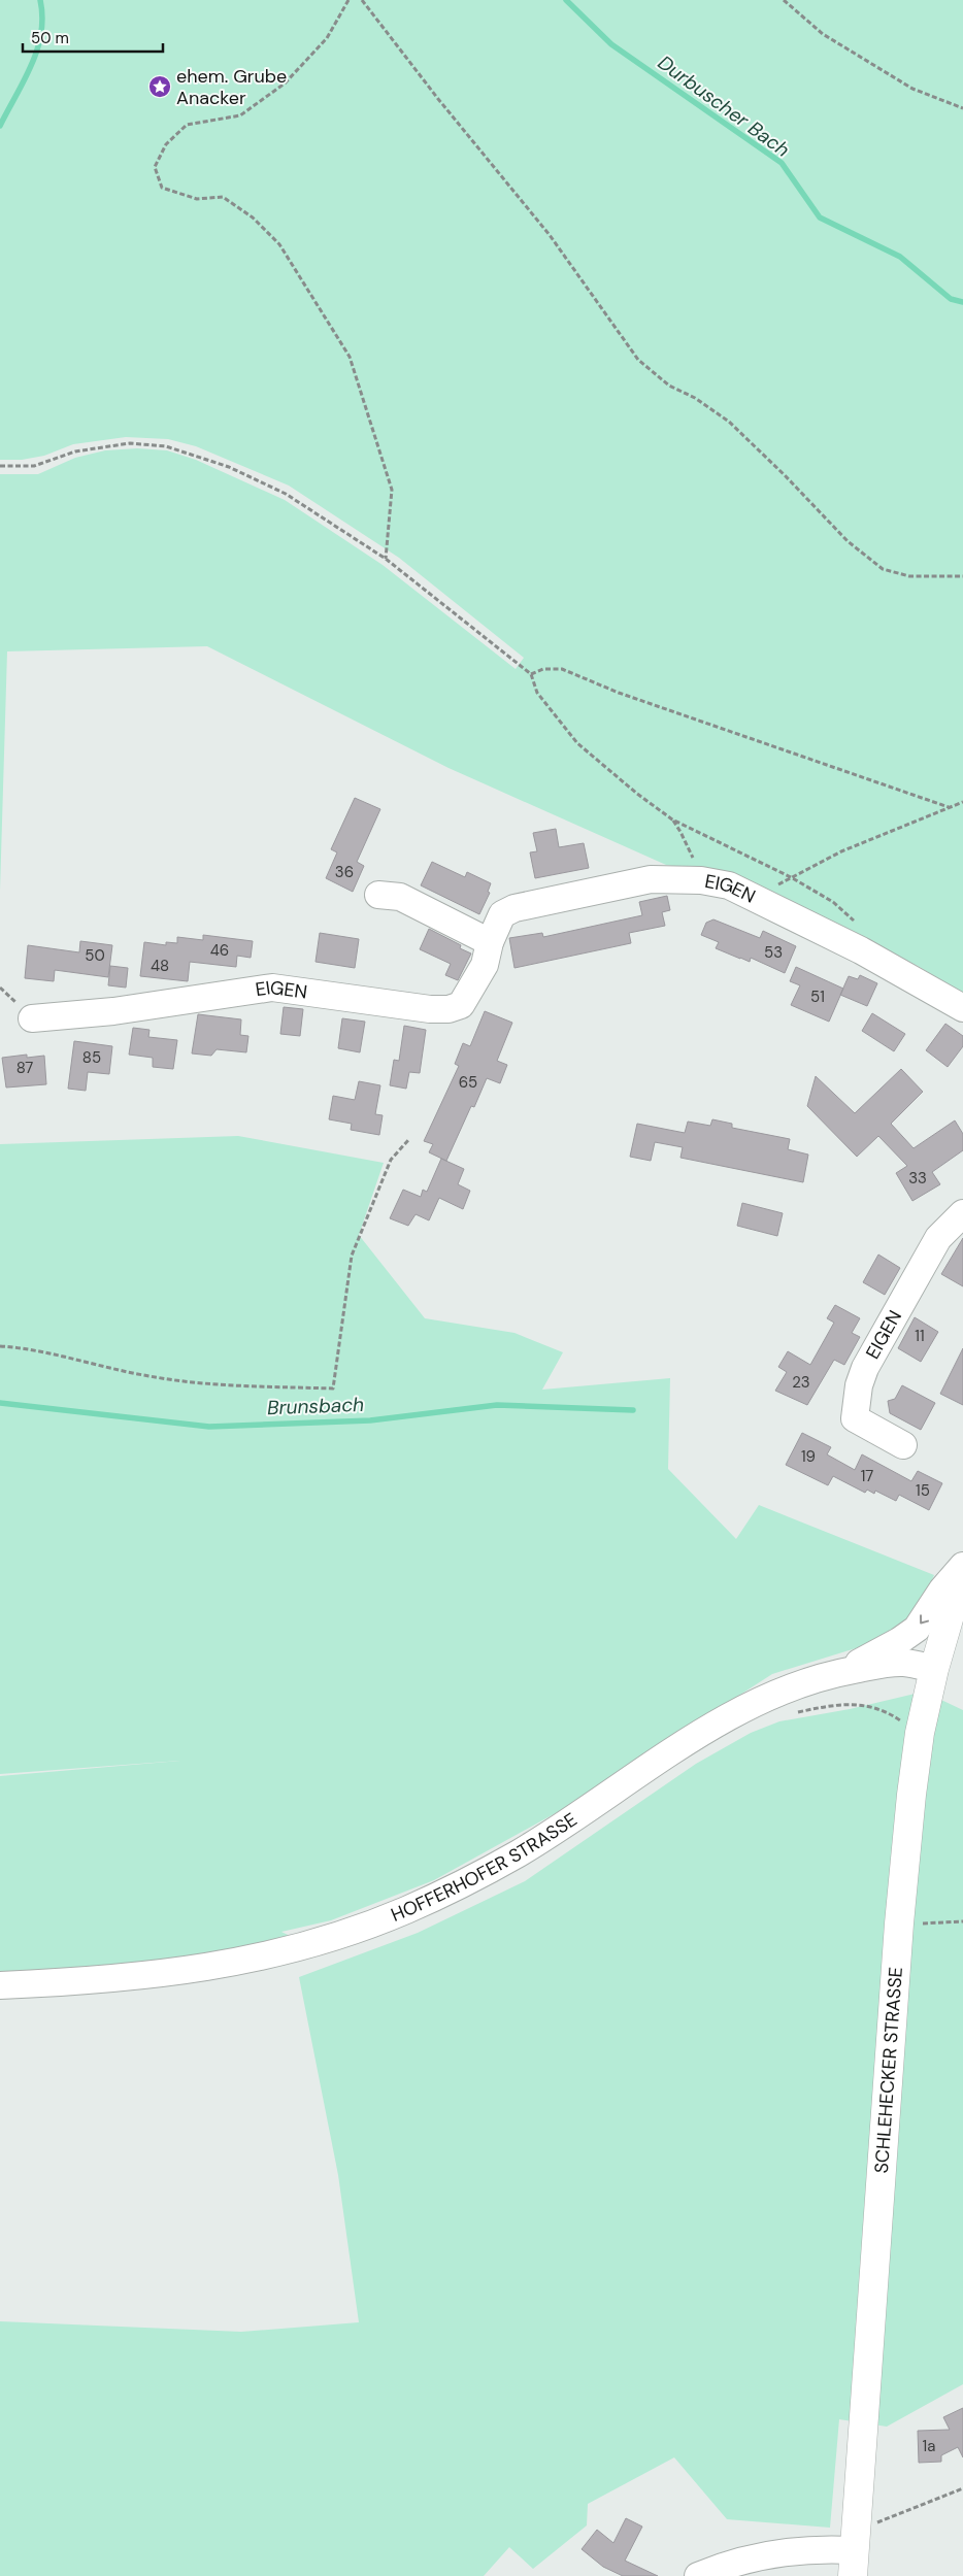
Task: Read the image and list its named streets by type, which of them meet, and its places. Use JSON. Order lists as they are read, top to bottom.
{
  "streets": {
    "main road": ["SCHLEHECKER STRASSE"],
    "street": ["EIGEN", "HOFFERHOFER STRASSE"]
  },
  "crossings": [
    ["HOFFERHOFER STRASSE", "SCHLEHECKER STRASSE"]
  ],
  "water": ["Durbuscher Bach", "Brunsbach"],
  "places": {
    "place": ["ehem. Grube Anacker"]
  },
  "house_numbers": [
    "36",
    "46",
    "53",
    "50",
    "48",
    "51",
    "85",
    "87",
    "65",
    "33",
    "11",
    "23",
    "19",
    "17",
    "15",
    "1a"
  ],
  "scale_bar": "50 m"
}
